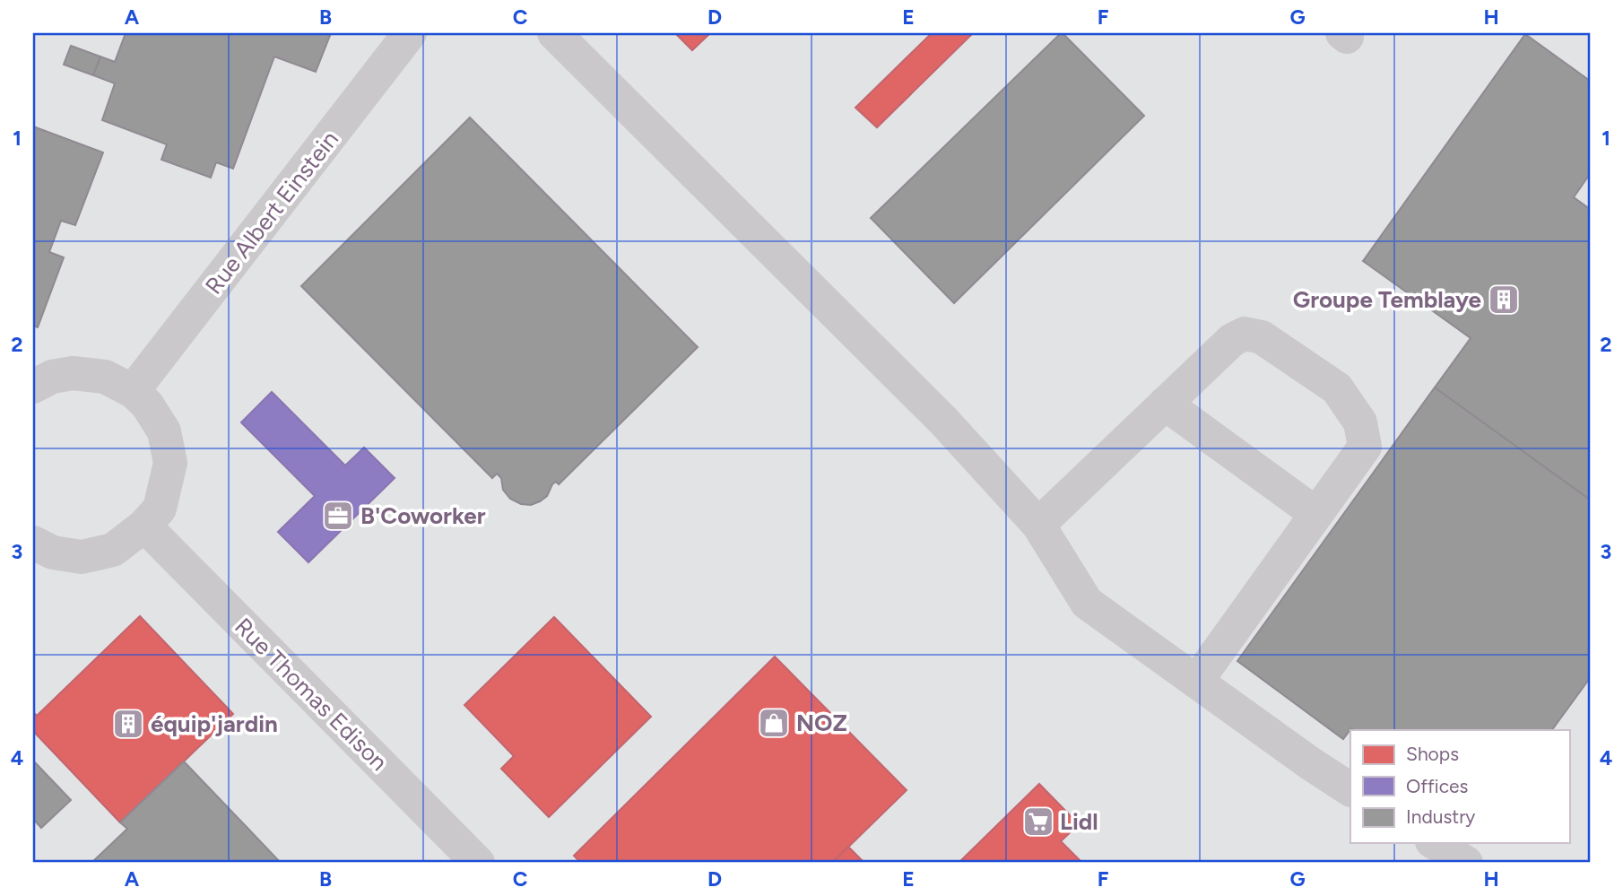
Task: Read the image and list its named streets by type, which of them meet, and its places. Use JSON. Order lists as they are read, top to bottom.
{
  "streets": {
    "street": ["Rue Albert Einstein", "Rue Thomas Edison"]
  },
  "places": {
    "building": ["Groupe Temblaye", "équip'jardin"],
    "office": ["B'Coworker"],
    "shop": ["NOZ"],
    "supermarket": ["Lidl"]
  },
  "legend": ["Shops", "Offices", "Industry"],
  "grid": {
    "columns": [
      "A",
      "B",
      "C",
      "D",
      "E",
      "F",
      "G",
      "H"
    ],
    "rows": [
      "1",
      "2",
      "3",
      "4"
    ]
  }
}
